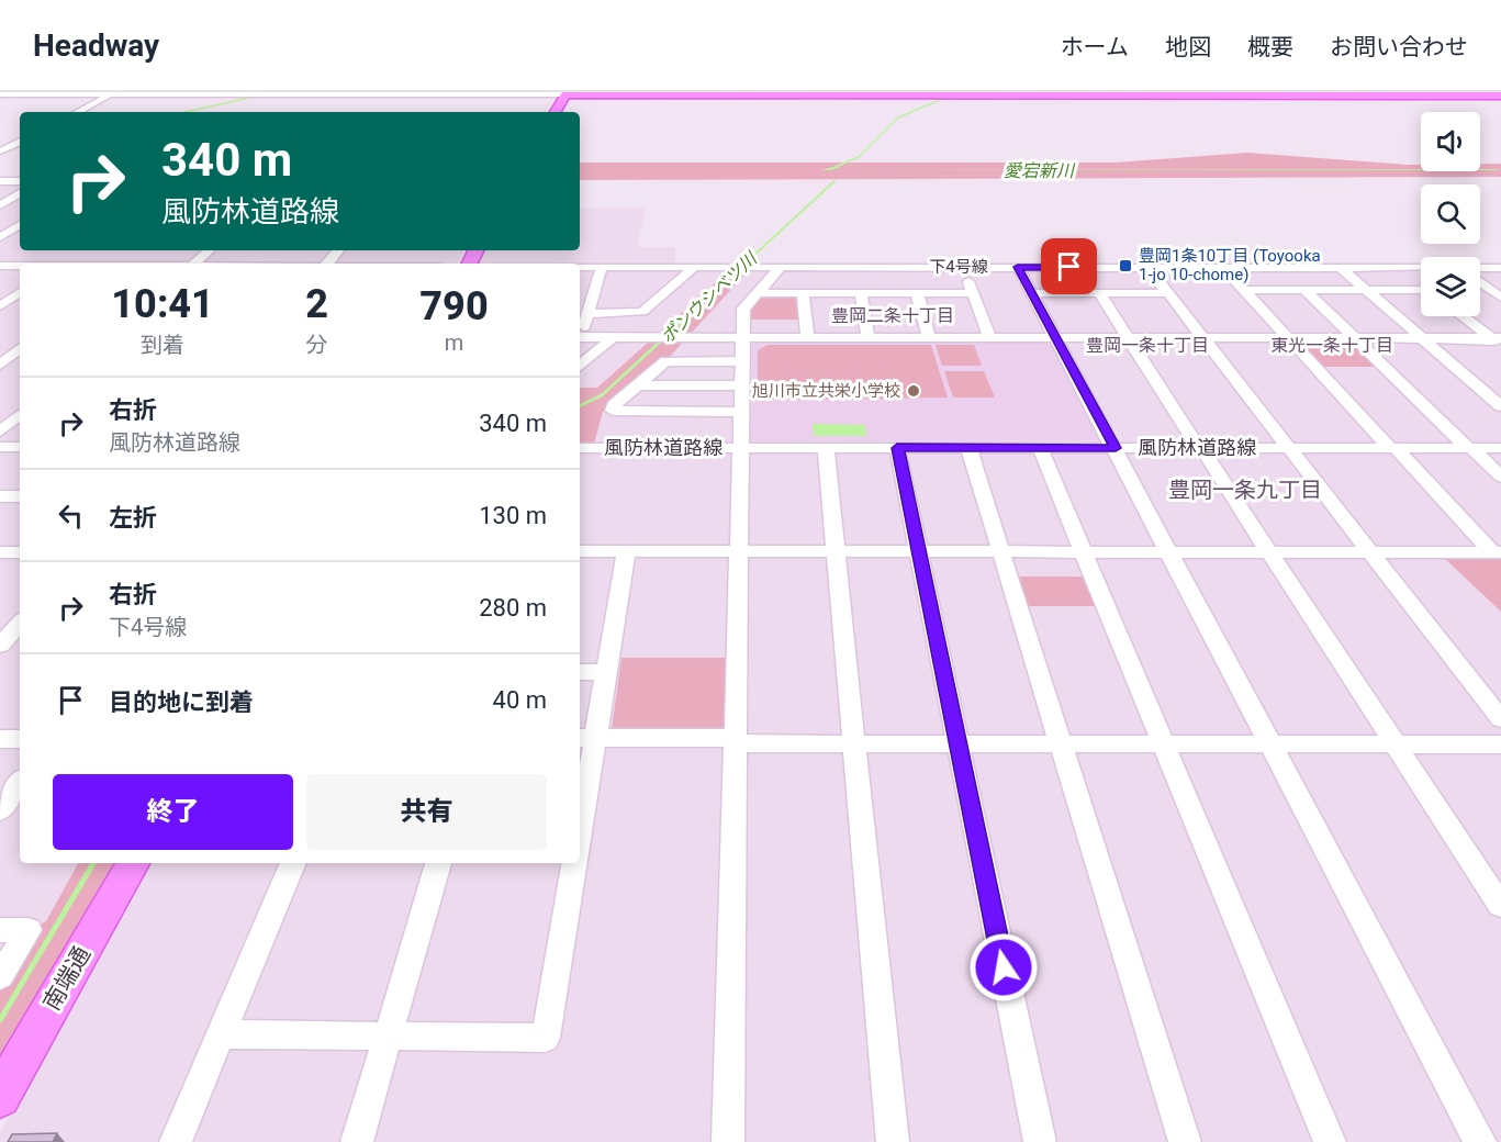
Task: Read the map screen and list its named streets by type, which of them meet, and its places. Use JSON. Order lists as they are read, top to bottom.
{
  "streets": {
    "main road": ["南端通"],
    "street": ["下4号線", "風防林道路線"]
  },
  "districts": [
    "豊岡二条十丁目",
    "豊岡一条十丁目",
    "東光一条十丁目",
    "豊岡一条九丁目"
  ],
  "water": ["愛宕新川", "ポンウシベツ川"],
  "places": {
    "transit": ["豊岡1条10丁目 (Toyooka 1-jo 10-chome)"],
    "other": ["旭川市立共栄小学校"]
  },
  "page": {
    "header": "Headway",
    "nav": [
      "ホーム",
      "地図",
      "概要",
      "お問い合わせ"
    ],
    "turn": ["340 m", "風防林道路線"],
    "eta": [
      "10:41",
      "到着",
      "2",
      "分",
      "790",
      "m"
    ],
    "list": [
      {
        "name": "右折",
        "note": "風防林道路線",
        "value": "340 m"
      },
      {
        "name": "左折",
        "value": "130 m"
      },
      {
        "name": "右折",
        "note": "下4号線",
        "value": "280 m"
      },
      {
        "name": "目的地に到着",
        "value": "40 m"
      }
    ],
    "buttons": ["終了", "共有"]
  }
}
